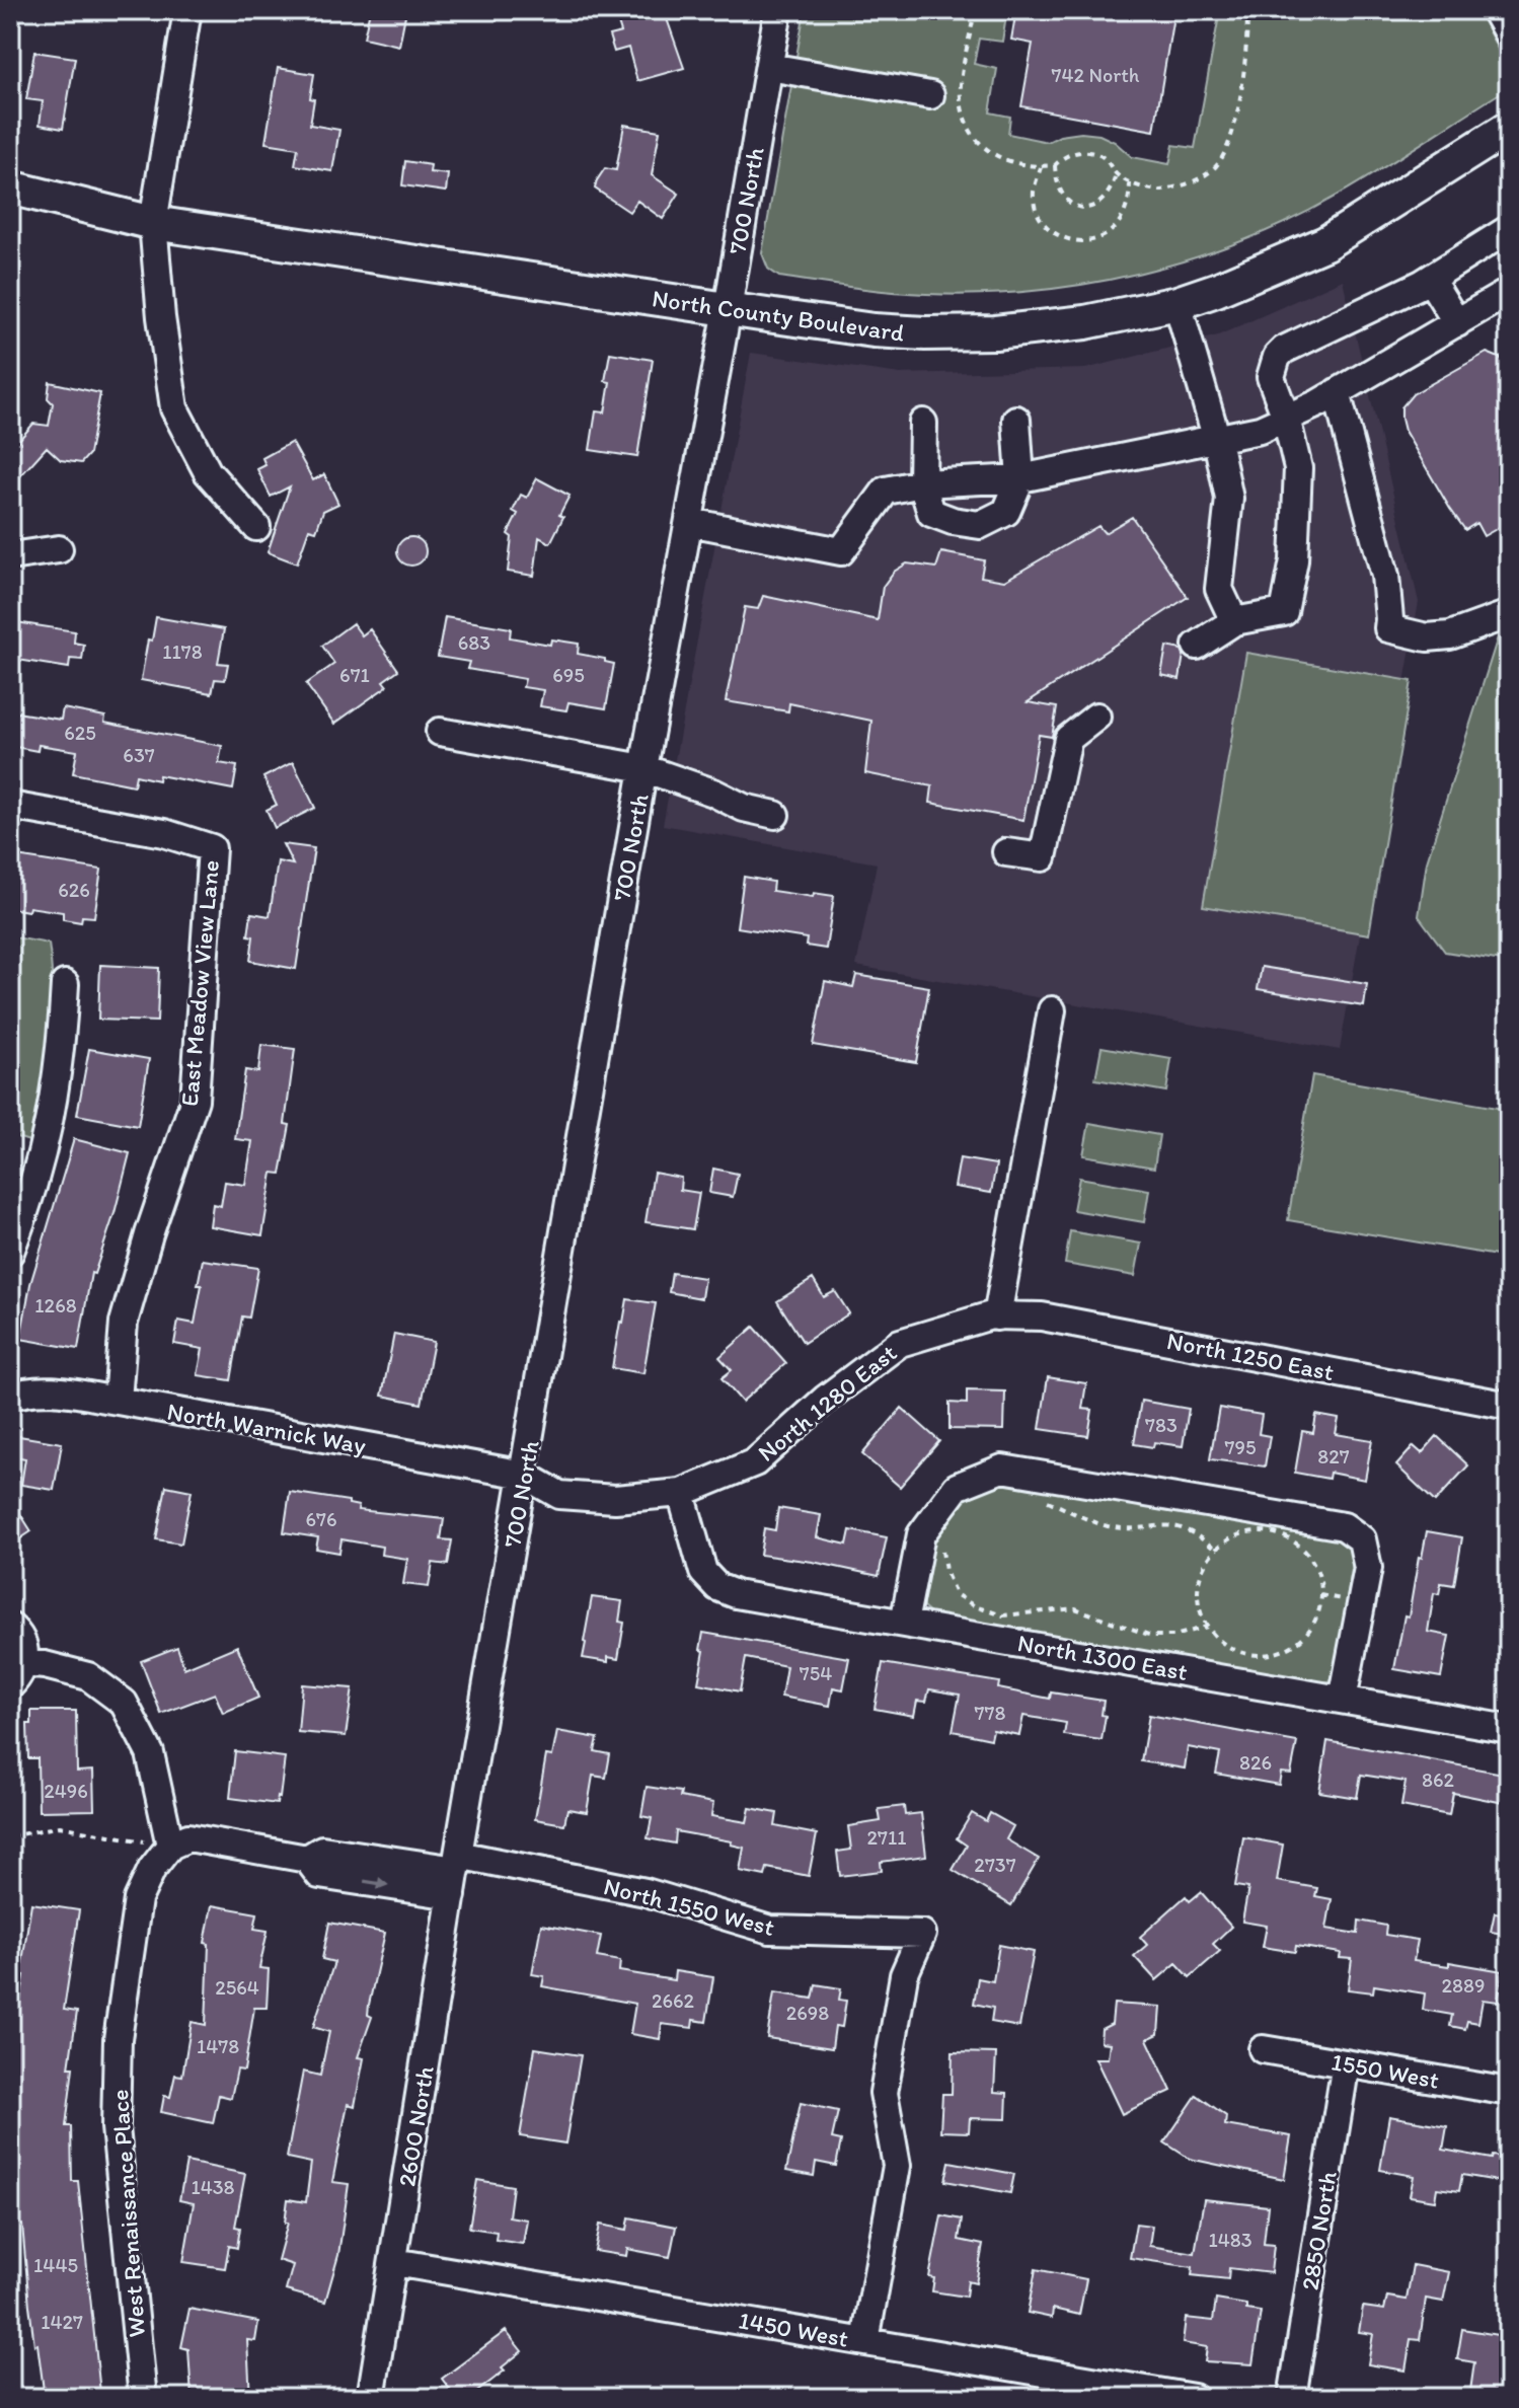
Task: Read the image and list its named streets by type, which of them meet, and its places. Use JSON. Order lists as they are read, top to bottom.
{
  "streets": {
    "main road": ["North County Boulevard"],
    "street": [
      "700 North",
      "East Meadow View Lane",
      "North 1250 East",
      "North 1280 East",
      "North Warnick Way",
      "North 1300 East",
      "North 1550 West",
      "1550 West",
      "2600 North",
      "West Renaissance Place",
      "2850 North",
      "1450 West"
    ]
  },
  "crossings": [
    ["700 North", "North County Boulevard"],
    ["700 North", "North 1280 East"],
    ["700 North", "North Warnick Way"],
    ["700 North", "North 1550 West"],
    ["700 North", "2600 North"],
    ["East Meadow View Lane", "North Warnick Way"],
    ["North 1250 East", "North 1280 East"],
    ["North 1280 East", "North Warnick Way"],
    ["North 1280 East", "North 1300 East"],
    ["North 1550 West", "2600 North"],
    ["North 1550 West", "West Renaissance Place"],
    ["North 1550 West", "1450 West"],
    ["1550 West", "2850 North"],
    ["2600 North", "1450 West"]
  ],
  "house_numbers": [
    "742 North",
    "683",
    "1178",
    "671",
    "695",
    "625",
    "637",
    "626",
    "1268",
    "783",
    "795",
    "827",
    "676",
    "754",
    "778",
    "826",
    "862",
    "2496",
    "2711",
    "2737",
    "2889",
    "2564",
    "2662",
    "2698",
    "1478",
    "1438",
    "1483",
    "1445",
    "1427"
  ]
}
